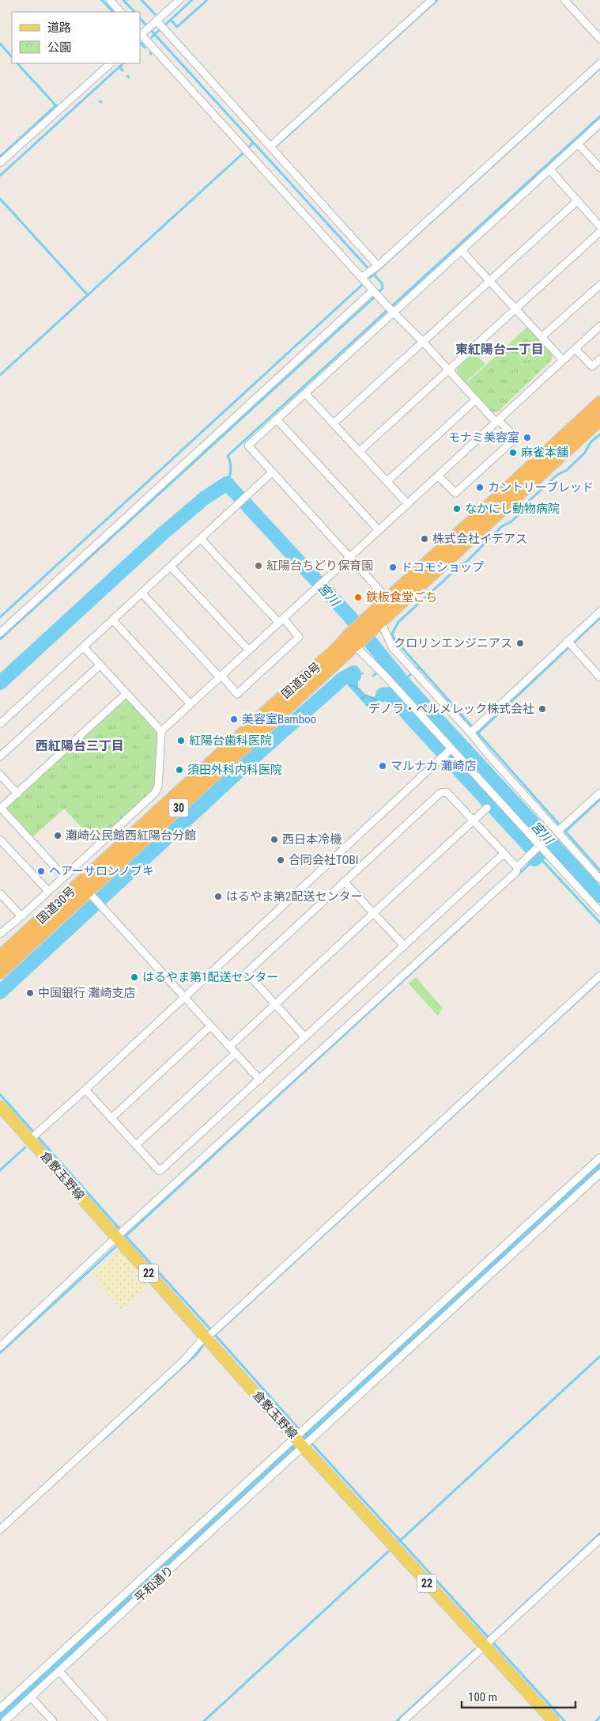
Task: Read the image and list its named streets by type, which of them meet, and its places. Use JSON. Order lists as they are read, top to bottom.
{
  "streets": {
    "highway": ["国道30号", "30"],
    "main road": ["倉敷玉野線", "22"],
    "street": ["平和通り"]
  },
  "crossings": [
    ["倉敷玉野線", "平和通り"]
  ],
  "districts": ["東紅陽台一丁目", "西紅陽台三丁目"],
  "water": ["宮川"],
  "places": [
    "モナミ美容室",
    "麻雀本舗",
    "カントリーブレッド",
    "なかにし動物病院",
    "株式会社イデアス",
    "紅陽台ちどり保育園",
    "ドコモショップ",
    "鉄板食堂ごち",
    "クロリンエンジニアス",
    "デノラ・ペルメレック株式会社",
    "美容室Bamboo",
    "紅陽台歯科医院",
    "マルナカ 灘崎店",
    "須田外科内科医院",
    "灘崎公民館西紅陽台分館",
    "西日本冷機",
    "合同会社TOBI",
    "ヘアーサロンノブキ",
    "はるやま第2配送センター",
    "はるやま第1配送センター",
    "中国銀行 灘崎支店"
  ],
  "legend": ["道路", "公園"],
  "scale_bar": "100 m"
}
